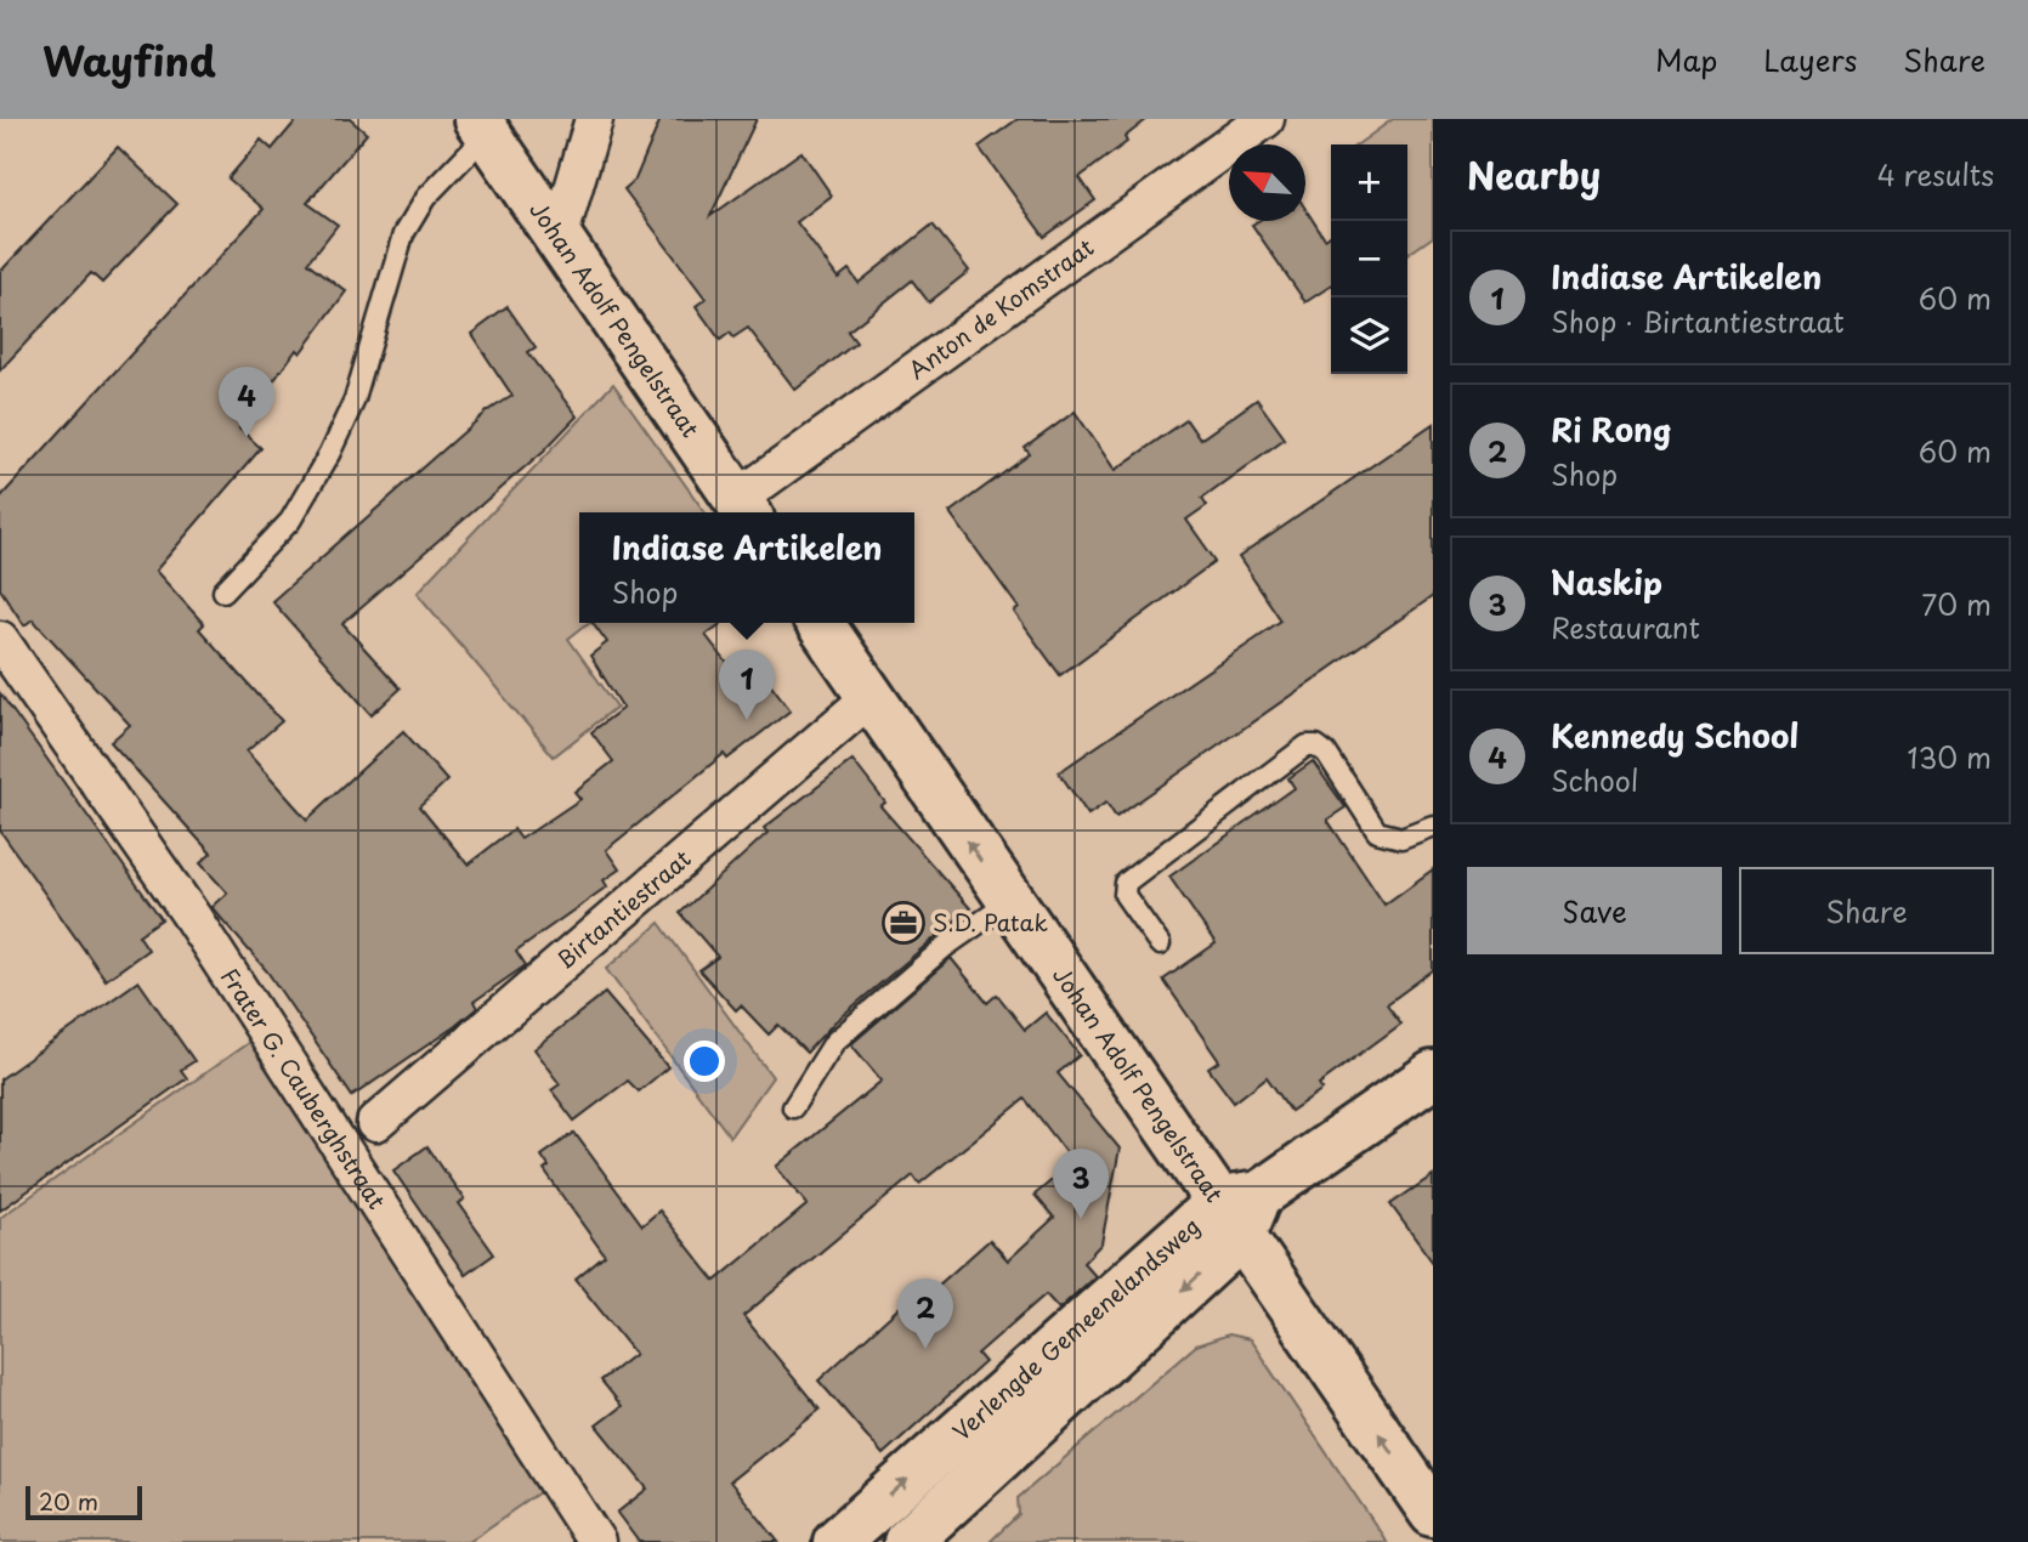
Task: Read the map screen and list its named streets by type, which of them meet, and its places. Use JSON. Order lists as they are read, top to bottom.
{
  "streets": {
    "main road": ["Johan Adolf Pengelstraat", "Verlengde Gemeenelandsweg"],
    "street": ["Anton de Komstraat", "Birtantiestraat", "Frater G. Cauberghstraat"]
  },
  "crossings": [
    ["Anton de Komstraat", "Johan Adolf Pengelstraat"],
    ["Johan Adolf Pengelstraat", "Birtantiestraat"],
    ["Johan Adolf Pengelstraat", "Verlengde Gemeenelandsweg"]
  ],
  "one_way": ["Johan Adolf Pengelstraat"],
  "places": {
    "office": ["S.D. Patak"]
  },
  "scale_bar": "20 m",
  "north": "top left",
  "page": {
    "header": "Wayfind",
    "nav": ["Map", "Layers", "Share"],
    "heading": ["Nearby", "4 results"],
    "map_buttons": ["+", "−"],
    "list": [
      {
        "mark": "1",
        "name": "Indiase Artikelen",
        "note": "Shop · Birtantiestraat",
        "value": "60 m"
      },
      {
        "mark": "2",
        "name": "Ri Rong",
        "note": "Shop",
        "value": "60 m"
      },
      {
        "mark": "3",
        "name": "Naskip",
        "note": "Restaurant",
        "value": "70 m"
      },
      {
        "mark": "4",
        "name": "Kennedy School",
        "note": "School",
        "value": "130 m"
      }
    ],
    "pins": [
      "4",
      "1",
      "3",
      "2"
    ],
    "popup": ["Indiase Artikelen", "Shop"],
    "buttons": ["Save", "Share"],
    "scale": "20 m"
  }
}
